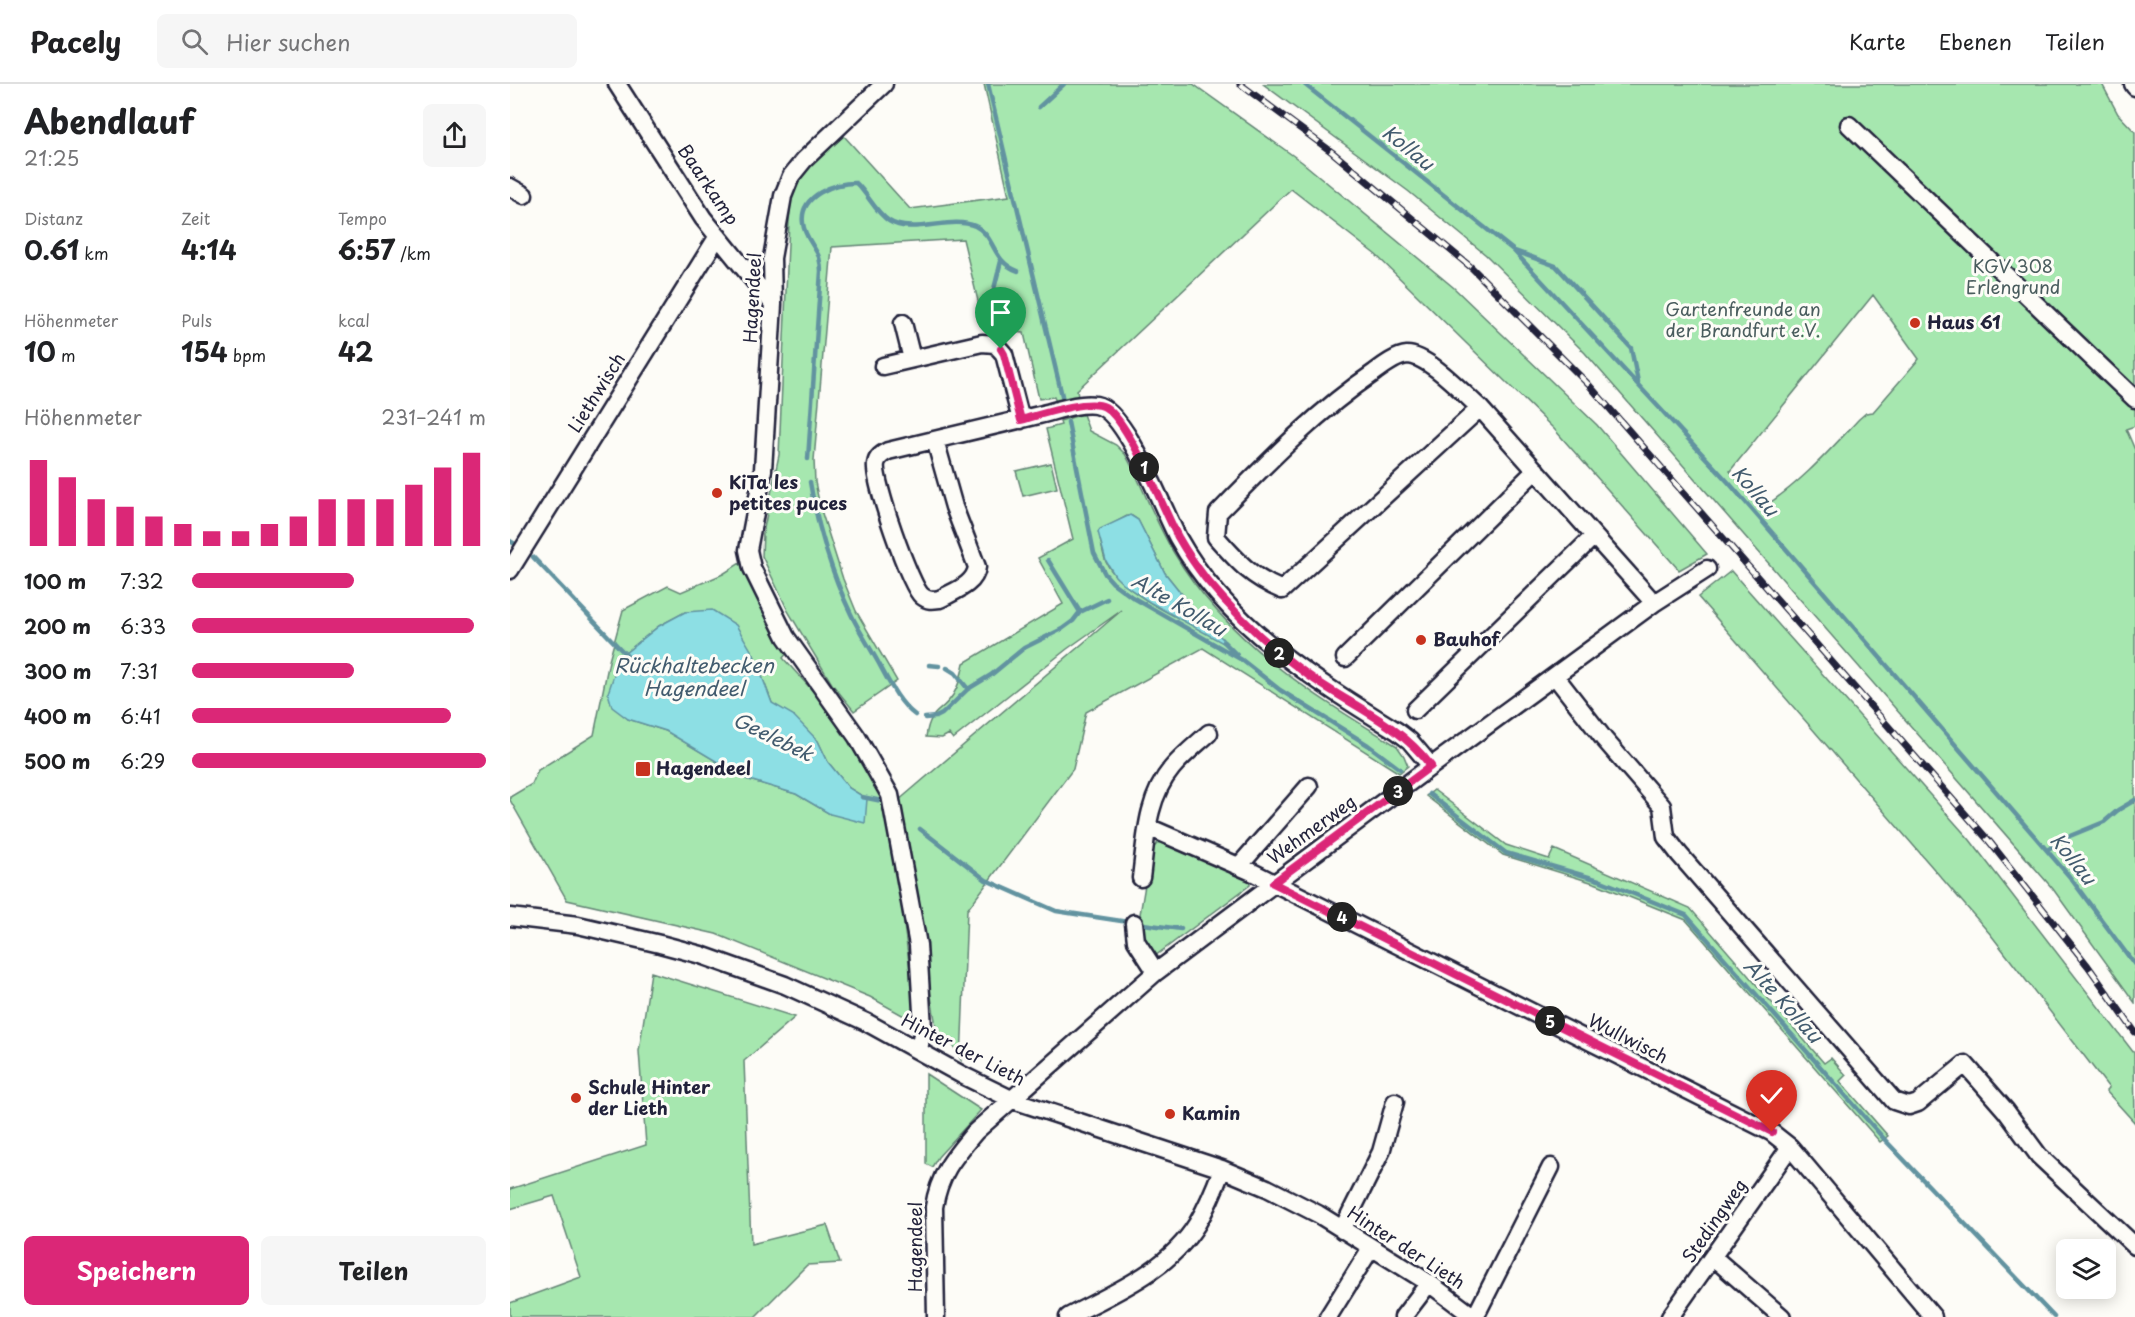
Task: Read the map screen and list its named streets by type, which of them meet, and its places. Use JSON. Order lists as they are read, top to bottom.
{
  "streets": {
    "street": [
      "Baarkamp",
      "Hagendeel",
      "Liethwisch",
      "Wehmerweg",
      "Wullwisch",
      "Hinter der Lieth",
      "Stedingweg"
    ]
  },
  "crossings": [
    ["Baarkamp", "Hagendeel"],
    ["Baarkamp", "Liethwisch"],
    ["Hagendeel", "Wehmerweg"],
    ["Hagendeel", "Hinter der Lieth"],
    ["Wehmerweg", "Wullwisch"],
    ["Wehmerweg", "Hinter der Lieth"],
    ["Wullwisch", "Stedingweg"]
  ],
  "water": [
    "Kollau",
    "Alte Kollau",
    "Rückhaltebecken Hagendeel",
    "Geelebek"
  ],
  "parks": ["KGV 308 Erlengrund", "Gartenfreunde an der Brandfurt e.V."],
  "places": {
    "other": [
      "Haus 61",
      "KiTa les petites puces",
      "Bauhof",
      "Schule Hinter der Lieth",
      "Kamin"
    ],
    "transit": ["Hagendeel"]
  },
  "page": {
    "header": "Pacely",
    "search": "Hier suchen",
    "nav": ["Karte", "Ebenen", "Teilen"],
    "heading": ["Abendlauf", "21:25"],
    "stats": [
      ["Distanz", "0.61 km"],
      ["Zeit", "4:14"],
      ["Tempo", "6:57 /km"],
      ["Höhenmeter", "10 m"],
      ["Puls", "154 bpm"],
      ["kcal", "42"]
    ],
    "chart": ["Höhenmeter", "231–241 m"],
    "pins": [
      "1",
      "2",
      "3",
      "4",
      "5"
    ],
    "list": [
      {
        "name": "100 m",
        "note": "7:32"
      },
      {
        "name": "200 m",
        "note": "6:33"
      },
      {
        "name": "300 m",
        "note": "7:31"
      },
      {
        "name": "400 m",
        "note": "6:41"
      },
      {
        "name": "500 m",
        "note": "6:29"
      }
    ],
    "buttons": ["Speichern", "Teilen"]
  }
}
